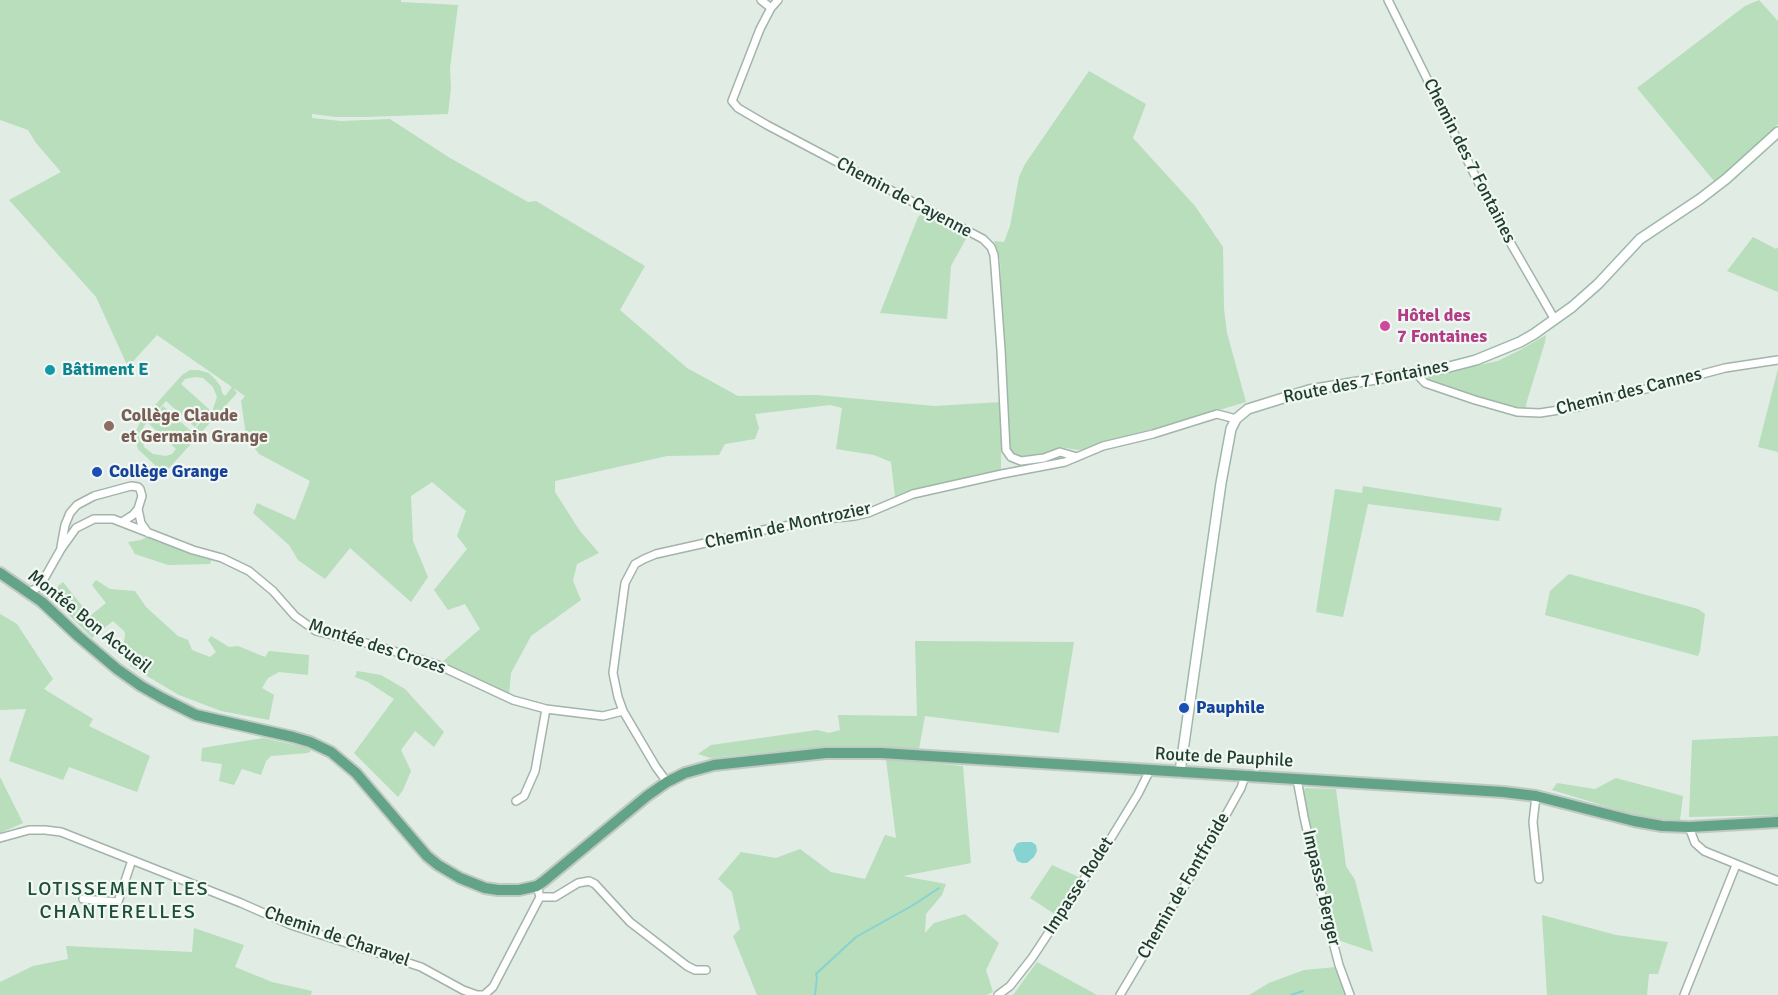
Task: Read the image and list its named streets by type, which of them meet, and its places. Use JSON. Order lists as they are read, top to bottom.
{
  "streets": {
    "main road": ["Montée Bon Accueil", "Route de Pauphile"],
    "street": [
      "Chemin des 7 Fontaines",
      "Chemin de Cayenne",
      "Route des 7 Fontaines",
      "Chemin des Cannes",
      "Chemin de Montrozier",
      "Montée des Crozes",
      "Impasse Rodet",
      "Chemin de Fontfroide",
      "Impasse Berger",
      "Chemin de Charavel"
    ]
  },
  "crossings": [
    ["Chemin des 7 Fontaines", "Route des 7 Fontaines"],
    ["Chemin de Cayenne", "Chemin de Montrozier"],
    ["Route des 7 Fontaines", "Chemin des Cannes"],
    ["Route des 7 Fontaines", "Chemin de Montrozier"],
    ["Chemin de Montrozier", "Montée Bon Accueil"],
    ["Chemin de Montrozier", "Montée des Crozes"],
    ["Chemin de Montrozier", "Route de Pauphile"],
    ["Montée Bon Accueil", "Montée des Crozes"],
    ["Montée Bon Accueil", "Route de Pauphile"],
    ["Route de Pauphile", "Impasse Rodet"],
    ["Route de Pauphile", "Chemin de Fontfroide"],
    ["Route de Pauphile", "Impasse Berger"]
  ],
  "districts": ["LOTISSEMENT LES CHANTERELLES"],
  "places": [
    "Hôtel des 7 Fontaines",
    "Bâtiment E",
    "Collège Claude et Germain Grange",
    "Collège Grange",
    "Pauphile"
  ]
}
